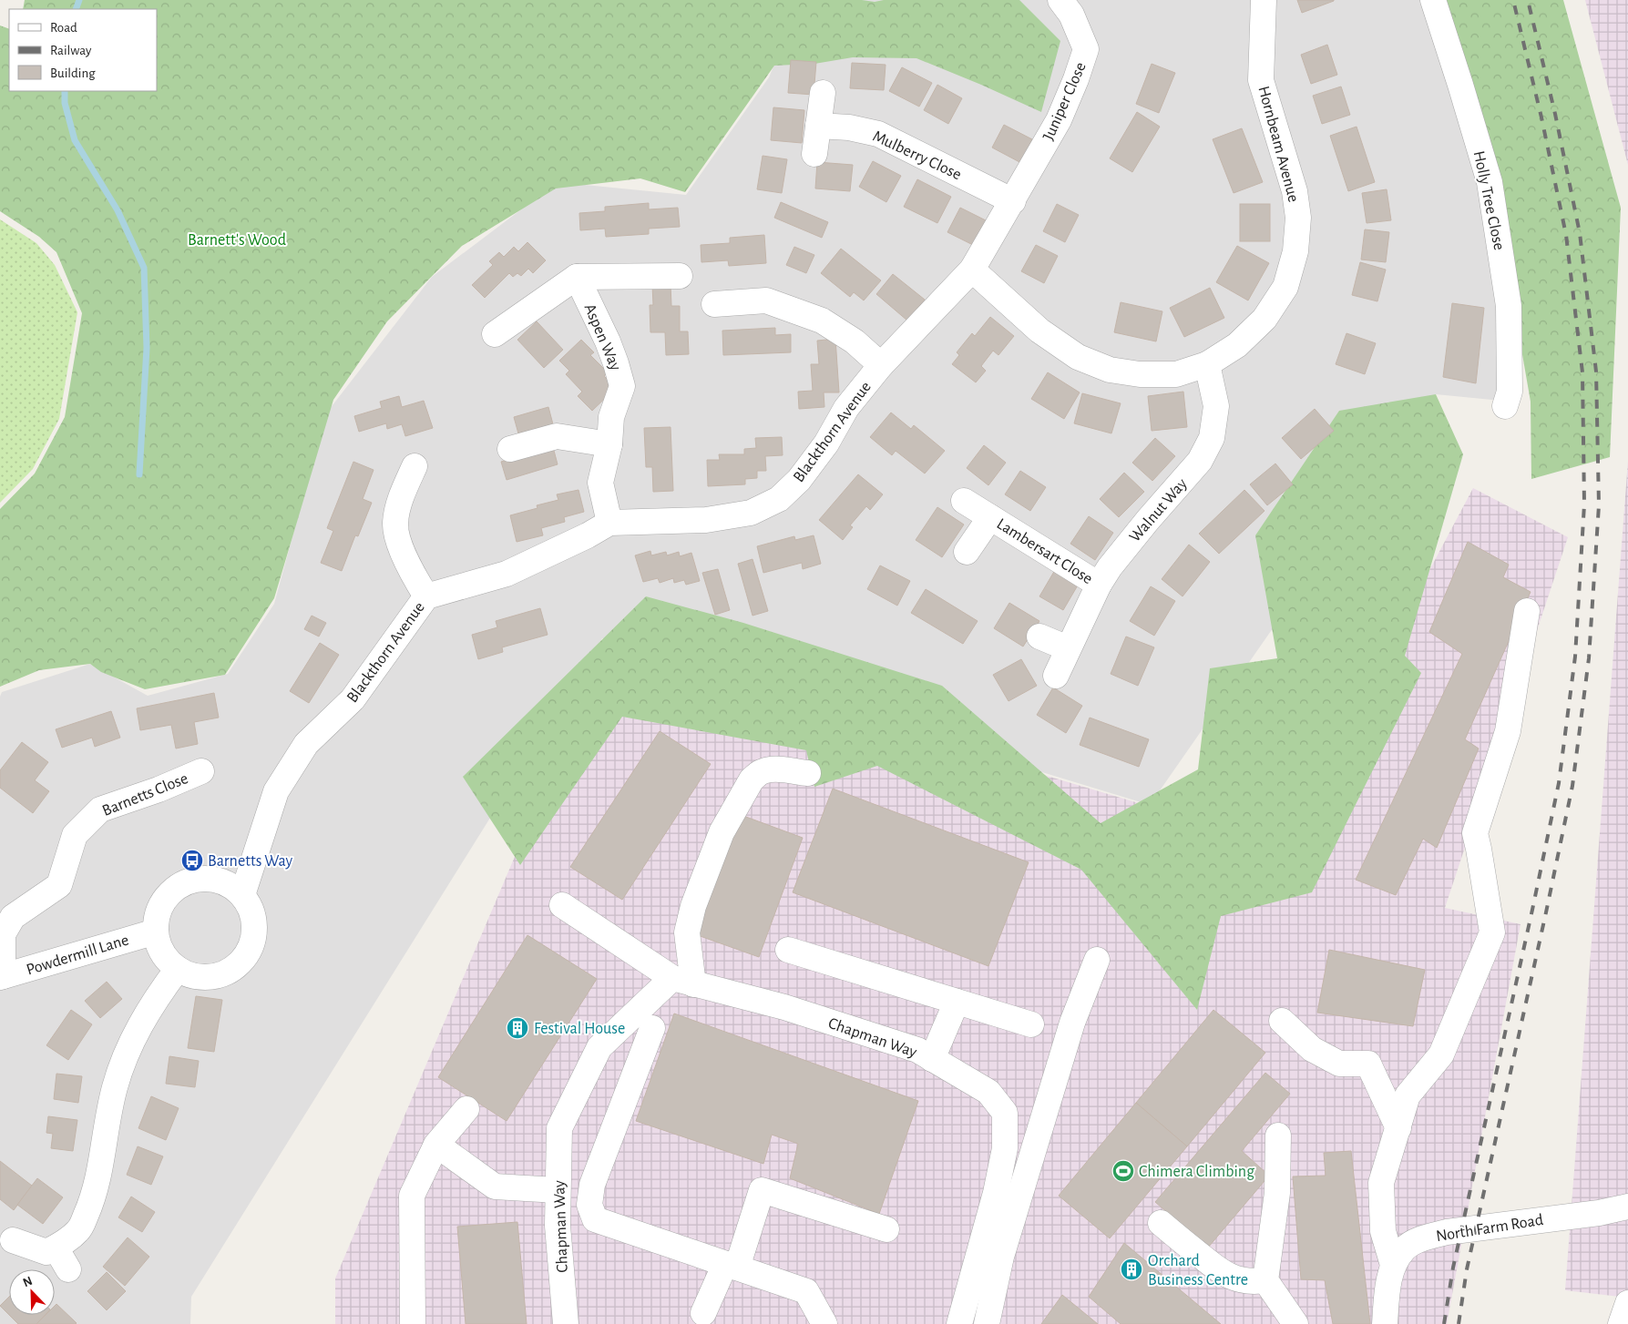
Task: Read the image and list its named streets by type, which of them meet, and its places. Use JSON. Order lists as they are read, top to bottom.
{
  "streets": {
    "street": [
      "Juniper Close",
      "Hornbeam Avenue",
      "Mulberry Close",
      "Holly Tree Close",
      "Aspen Way",
      "Blackthorn Avenue",
      "Walnut Way",
      "Lambersart Close",
      "Barnetts Close",
      "Powdermill Lane",
      "Chapman Way",
      "North Farm Road"
    ]
  },
  "crossings": [
    ["Juniper Close", "Mulberry Close"],
    ["Juniper Close", "Blackthorn Avenue"],
    ["Hornbeam Avenue", "Blackthorn Avenue"],
    ["Hornbeam Avenue", "Walnut Way"],
    ["Mulberry Close", "Blackthorn Avenue"],
    ["Aspen Way", "Blackthorn Avenue"],
    ["Blackthorn Avenue", "Powdermill Lane"],
    ["Walnut Way", "Lambersart Close"],
    ["Barnetts Close", "Powdermill Lane"]
  ],
  "parks": ["Barnett's Wood"],
  "places": {
    "bus stop": ["Barnetts Way"],
    "building": ["Festival House", "Orchard Business Centre"],
    "sports": ["Chimera Climbing"]
  },
  "legend": ["Road", "Railway", "Building"],
  "north": "top left"
}
